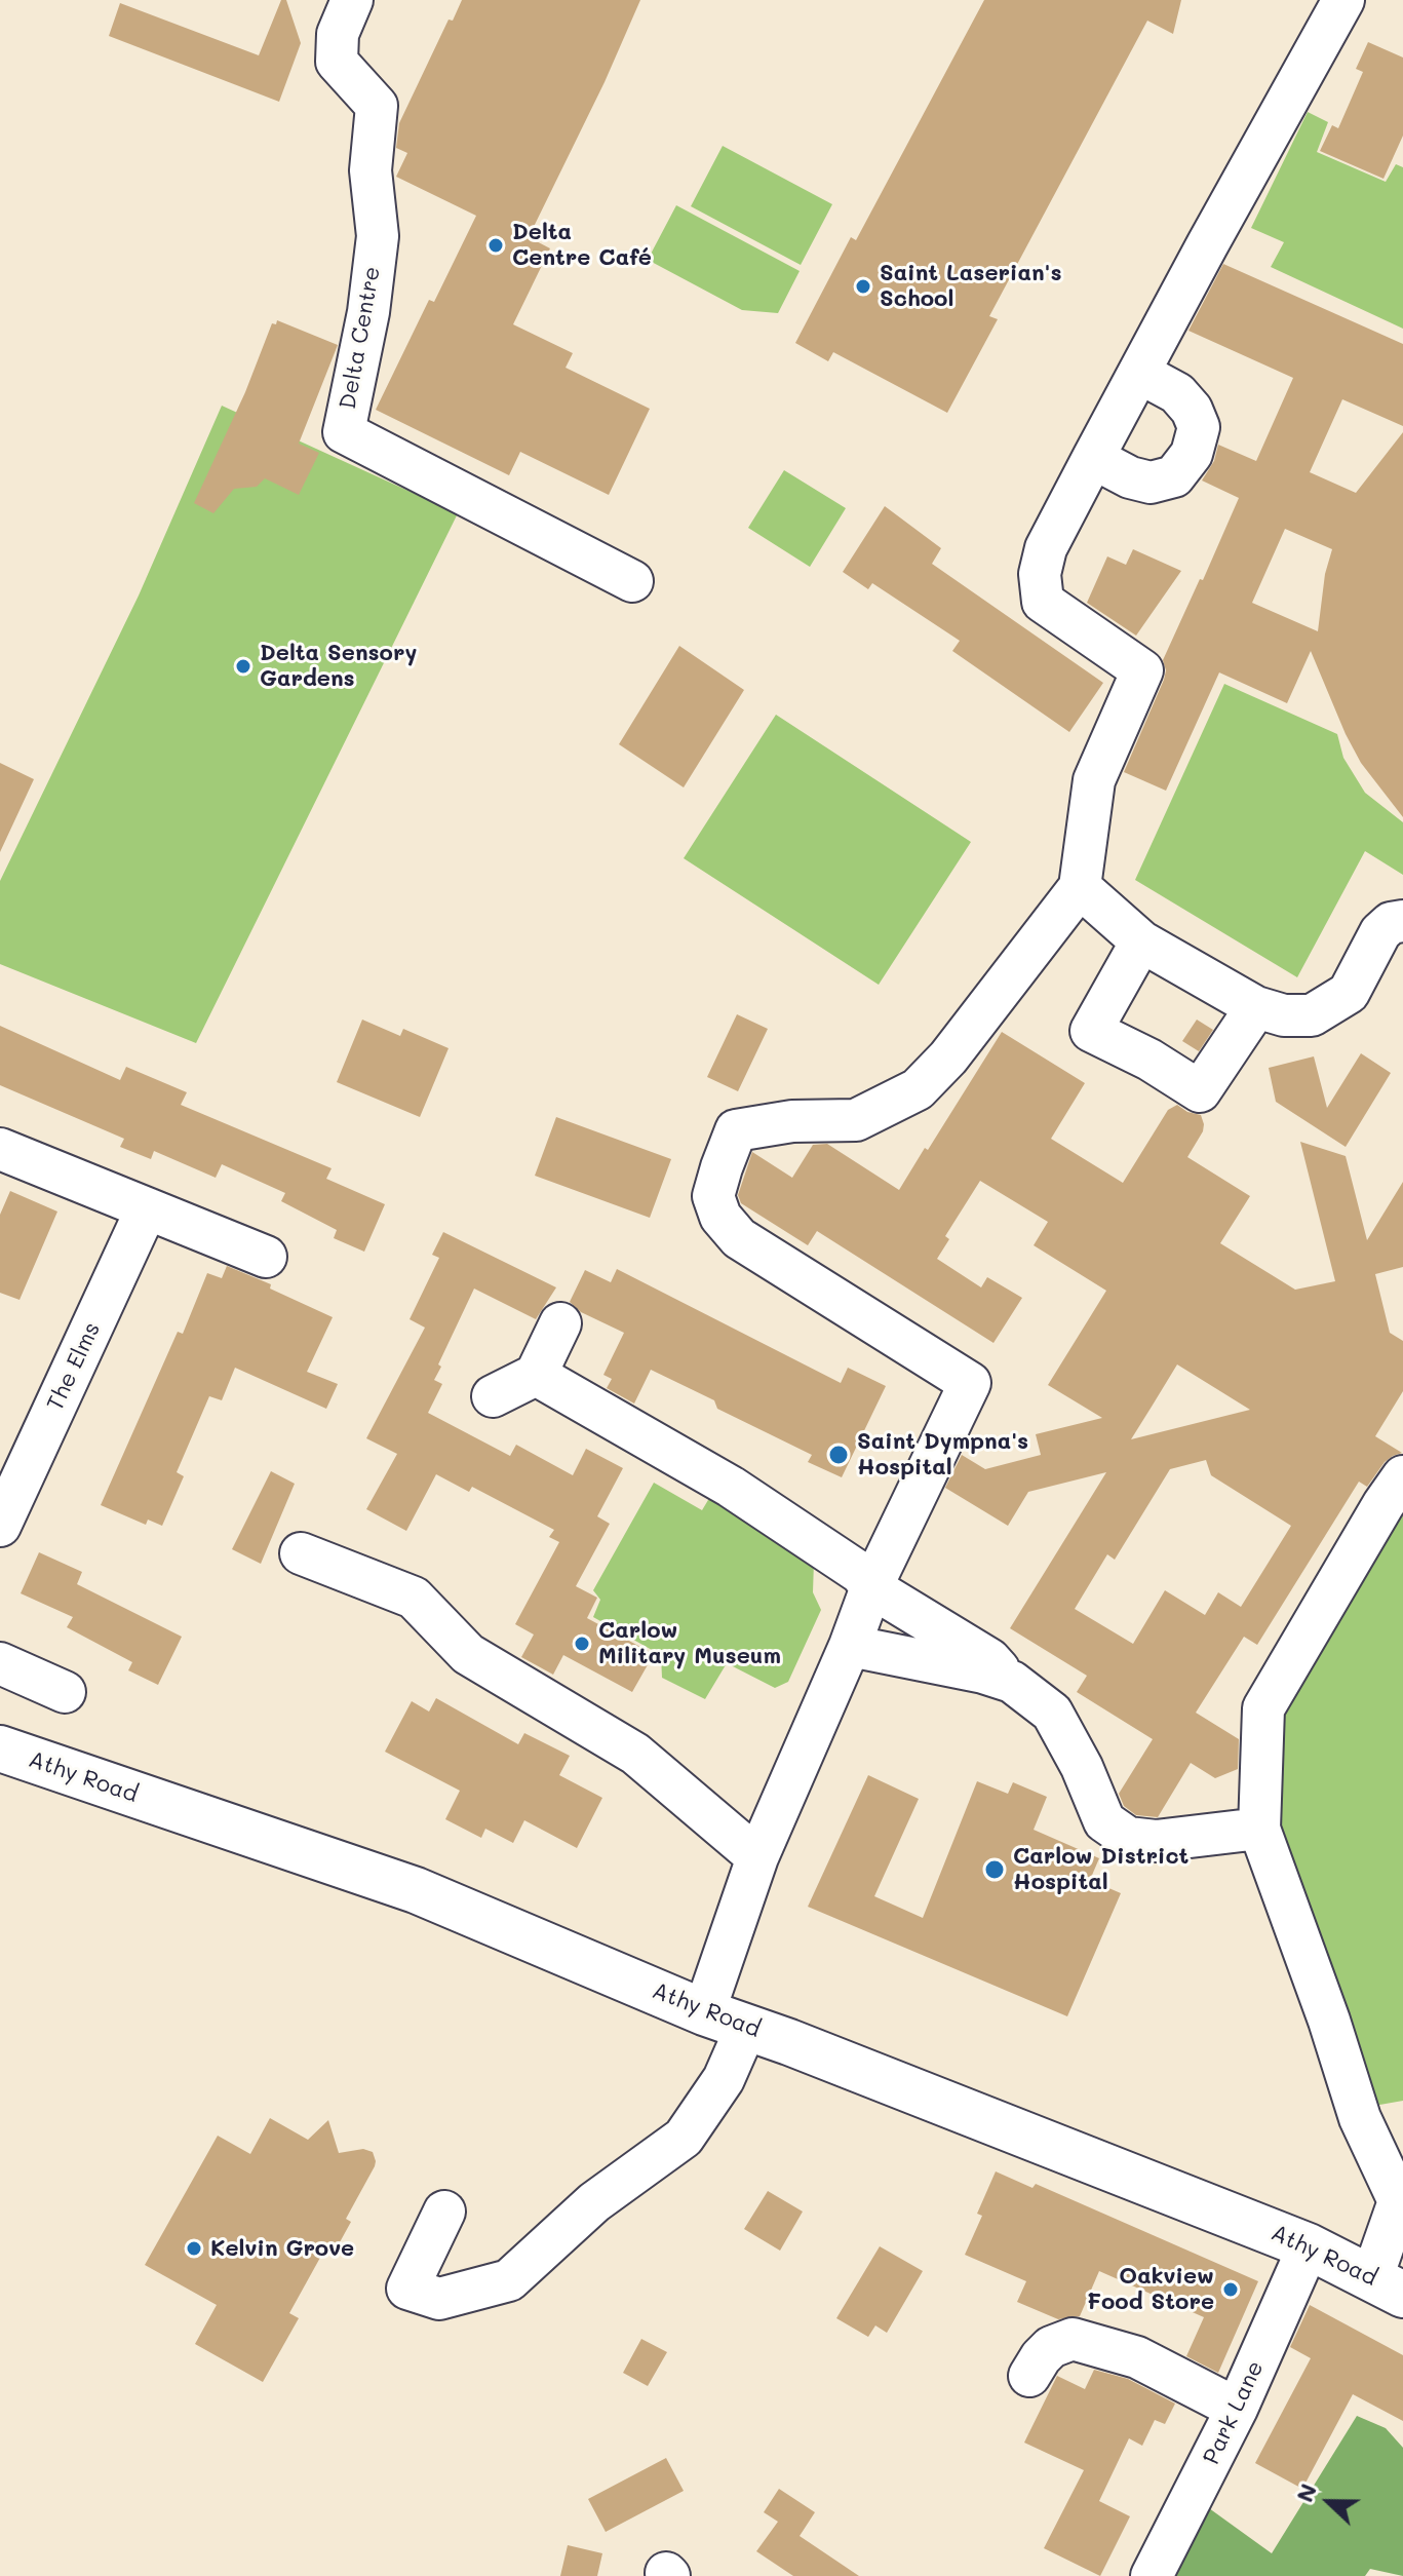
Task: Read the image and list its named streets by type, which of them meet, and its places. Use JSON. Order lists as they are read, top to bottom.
{
  "streets": {
    "main road": ["Athy Road"],
    "street": ["Delta Centre", "The Elms", "Park Lane"]
  },
  "crossings": [
    ["Athy Road", "Park Lane"]
  ],
  "places": [
    "Delta Centre Café",
    "Saint Laserian's School",
    "Delta Sensory Gardens",
    "Saint Dympna's Hospital",
    "Carlow Military Museum",
    "Carlow District Hospital",
    "Kelvin Grove",
    "Oakview Food Store"
  ],
  "north": "left"
}
